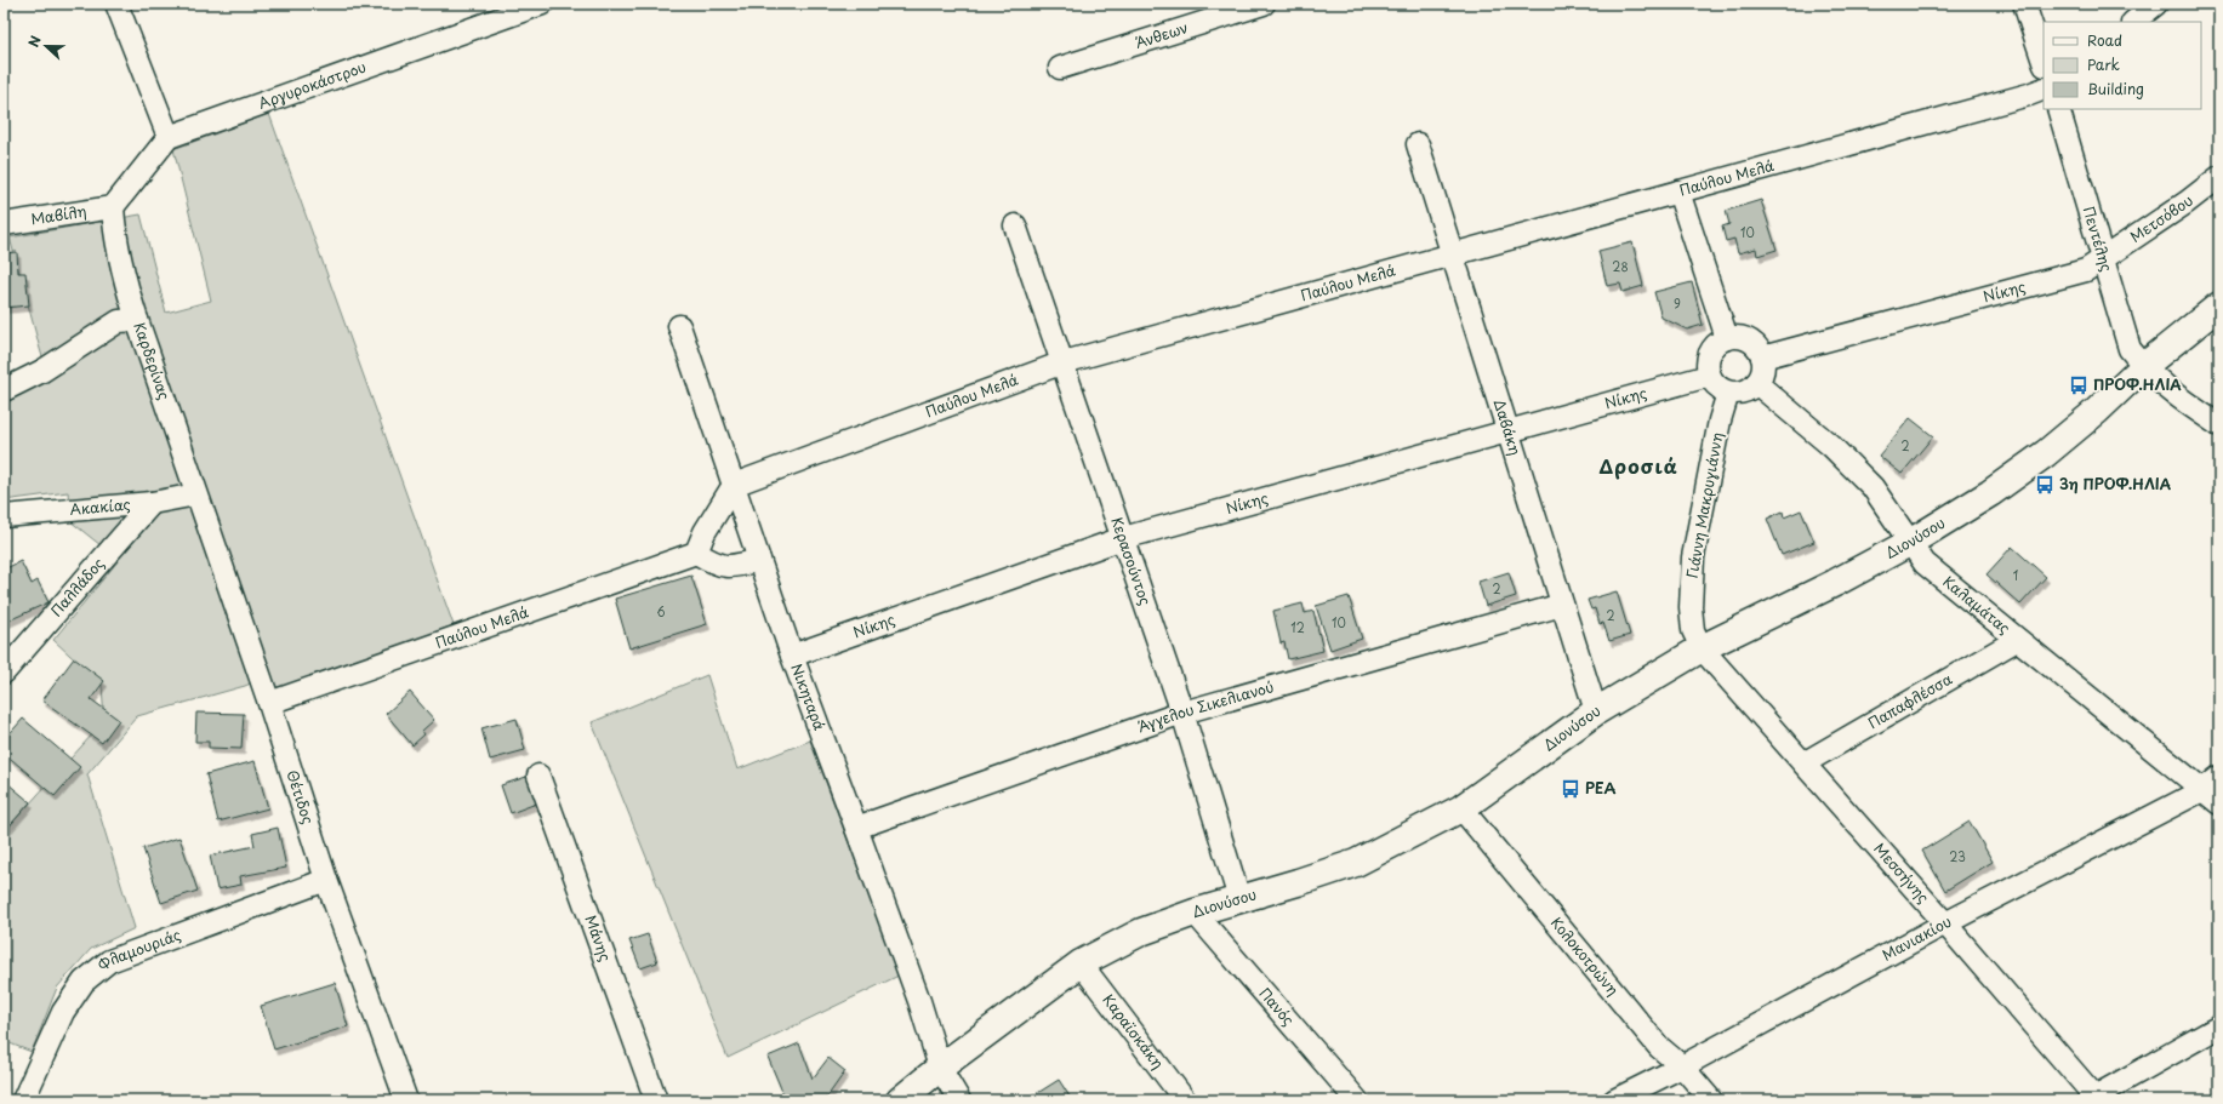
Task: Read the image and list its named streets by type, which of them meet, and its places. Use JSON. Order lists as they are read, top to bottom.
{
  "streets": {
    "main road": ["Διονύσου"],
    "street": [
      "Άνθεων",
      "Αργυροκάστρου",
      "Παύλου Μελά",
      "Μαβίλη",
      "Μετσόβου",
      "Πεντέλης",
      "Νίκης",
      "Καρδερίνας",
      "Δαβάκη",
      "Γιάννη Μακρυγιάννη",
      "Ακακίας",
      "Κερασούντος",
      "Παλλάδος",
      "Καλαμάτας",
      "Νικηταρά",
      "Παπαφλέσσα",
      "Άγγελου Σικελιανού",
      "Θέτιδος",
      "Μεσσήνης",
      "Μάνης",
      "Μανιακίου",
      "Φλαμουριάς",
      "Κολοκοτρώνη",
      "Πανός",
      "Καραϊσκάκη"
    ]
  },
  "crossings": [
    ["Παύλου Μελά", "Δαβάκη"],
    ["Παύλου Μελά", "Κερασούντος"],
    ["Παύλου Μελά", "Νικηταρά"],
    ["Παύλου Μελά", "Θέτιδος"],
    ["Μετσόβου", "Πεντέλης"],
    ["Μετσόβου", "Νίκης"],
    ["Πεντέλης", "Νίκης"],
    ["Πεντέλης", "Διονύσου"],
    ["Νίκης", "Δαβάκη"],
    ["Νίκης", "Γιάννη Μακρυγιάννη"],
    ["Νίκης", "Κερασούντος"],
    ["Νίκης", "Καλαμάτας"],
    ["Νίκης", "Νικηταρά"],
    ["Καρδερίνας", "Ακακίας"],
    ["Καρδερίνας", "Θέτιδος"],
    ["Δαβάκη", "Διονύσου"],
    ["Δαβάκη", "Άγγελου Σικελιανού"],
    ["Γιάννη Μακρυγιάννη", "Διονύσου"],
    ["Γιάννη Μακρυγιάννη", "Καλαμάτας"],
    ["Γιάννη Μακρυγιάννη", "Μεσσήνης"],
    ["Ακακίας", "Παλλάδος"],
    ["Ακακίας", "Θέτιδος"],
    ["Διονύσου", "Κερασούντος"],
    ["Διονύσου", "Καλαμάτας"],
    ["Διονύσου", "Νικηταρά"],
    ["Διονύσου", "Μεσσήνης"],
    ["Διονύσου", "Κολοκοτρώνη"],
    ["Διονύσου", "Πανός"],
    ["Διονύσου", "Καραϊσκάκη"],
    ["Κερασούντος", "Άγγελου Σικελιανού"],
    ["Καλαμάτας", "Παπαφλέσσα"],
    ["Καλαμάτας", "Μανιακίου"],
    ["Νικηταρά", "Άγγελου Σικελιανού"],
    ["Παπαφλέσσα", "Μεσσήνης"],
    ["Θέτιδος", "Φλαμουριάς"],
    ["Μεσσήνης", "Μανιακίου"],
    ["Μανιακίου", "Κολοκοτρώνη"]
  ],
  "districts": ["Δροσιά"],
  "places": {
    "bus stop": ["ΠΡΟΦ.ΗΛΙΑ", "3η ΠΡΟΦ.ΗΛΙΑ", "ΡΕΑ"]
  },
  "house_numbers": [
    "10",
    "28",
    "9",
    "2",
    "1",
    "2",
    "6",
    "2",
    "10",
    "12",
    "23"
  ],
  "legend": ["Road", "Park", "Building"],
  "north": "left"
}
